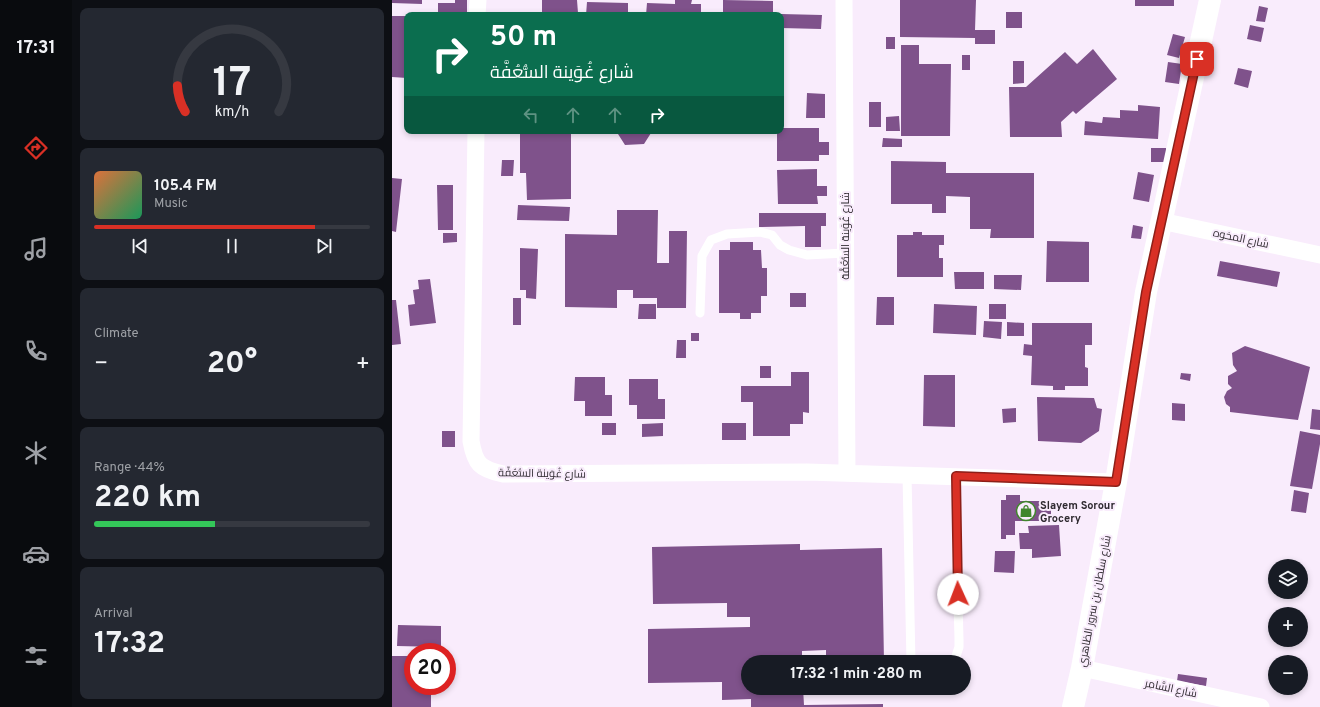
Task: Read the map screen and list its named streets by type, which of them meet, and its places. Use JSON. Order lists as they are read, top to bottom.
{
  "streets": {
    "street": [
      "شارع غُوَينة السُّعُفَّة",
      "شارع المخوه",
      "شارع سلطان بن سرور الظاهري",
      "شارع السَّامِر"
    ]
  },
  "crossings": [
    ["شارع غُوَينة السُّعُفَّة", "شارع سلطان بن سرور الظاهري"],
    ["شارع المخوه", "شارع سلطان بن سرور الظاهري"],
    ["شارع سلطان بن سرور الظاهري", "شارع السَّامِر"]
  ],
  "places": {
    "shop": ["Slayem Sorour Grocery"]
  },
  "page": {
    "tabs": "17:31",
    "turn": ["50 m", "شارع غُوَينة السُّعُفَّة"],
    "song": ["105.4 FM", "Music"],
    "tile": [
      "Climate",
      ["Range · 44%", "220 km"],
      ["Arrival", "17:32"]
    ],
    "heat": ["−", "20°", "+"],
    "map_buttons": ["+", "−"],
    "limit": "20",
    "trip": "17:32 · 1 min · 280 m",
    "gauge": ["17", "km/h"]
  }
}
